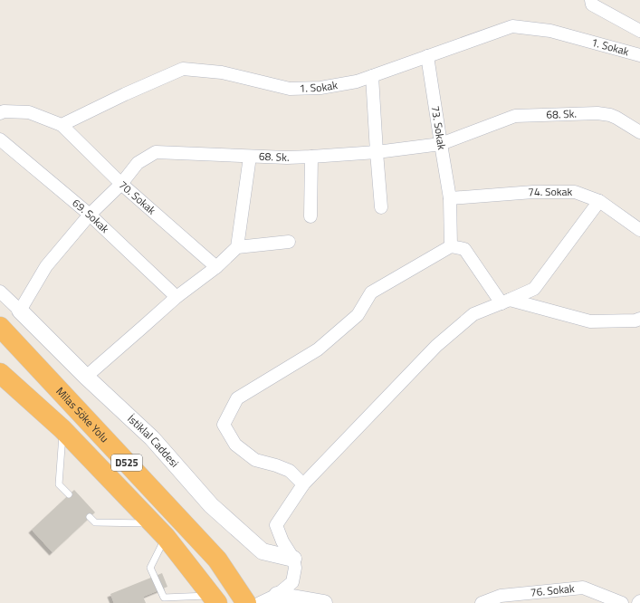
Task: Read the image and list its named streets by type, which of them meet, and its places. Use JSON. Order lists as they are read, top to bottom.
{
  "streets": {
    "highway": ["Milas Söke Yolu", "D525"],
    "street": [
      "1. Sokak",
      "68. Sk.",
      "73. Sokak",
      "74. Sokak",
      "70. Sokak",
      "69. Sokak",
      "İstiklal Caddesi",
      "76. Sokak"
    ]
  },
  "crossings": [
    ["1. Sokak", "73. Sokak"],
    ["1. Sokak", "70. Sokak"],
    ["68. Sk.", "73. Sokak"],
    ["68. Sk.", "70. Sokak"],
    ["68. Sk.", "69. Sokak"],
    ["68. Sk.", "İstiklal Caddesi"],
    ["73. Sokak", "74. Sokak"]
  ]
}
